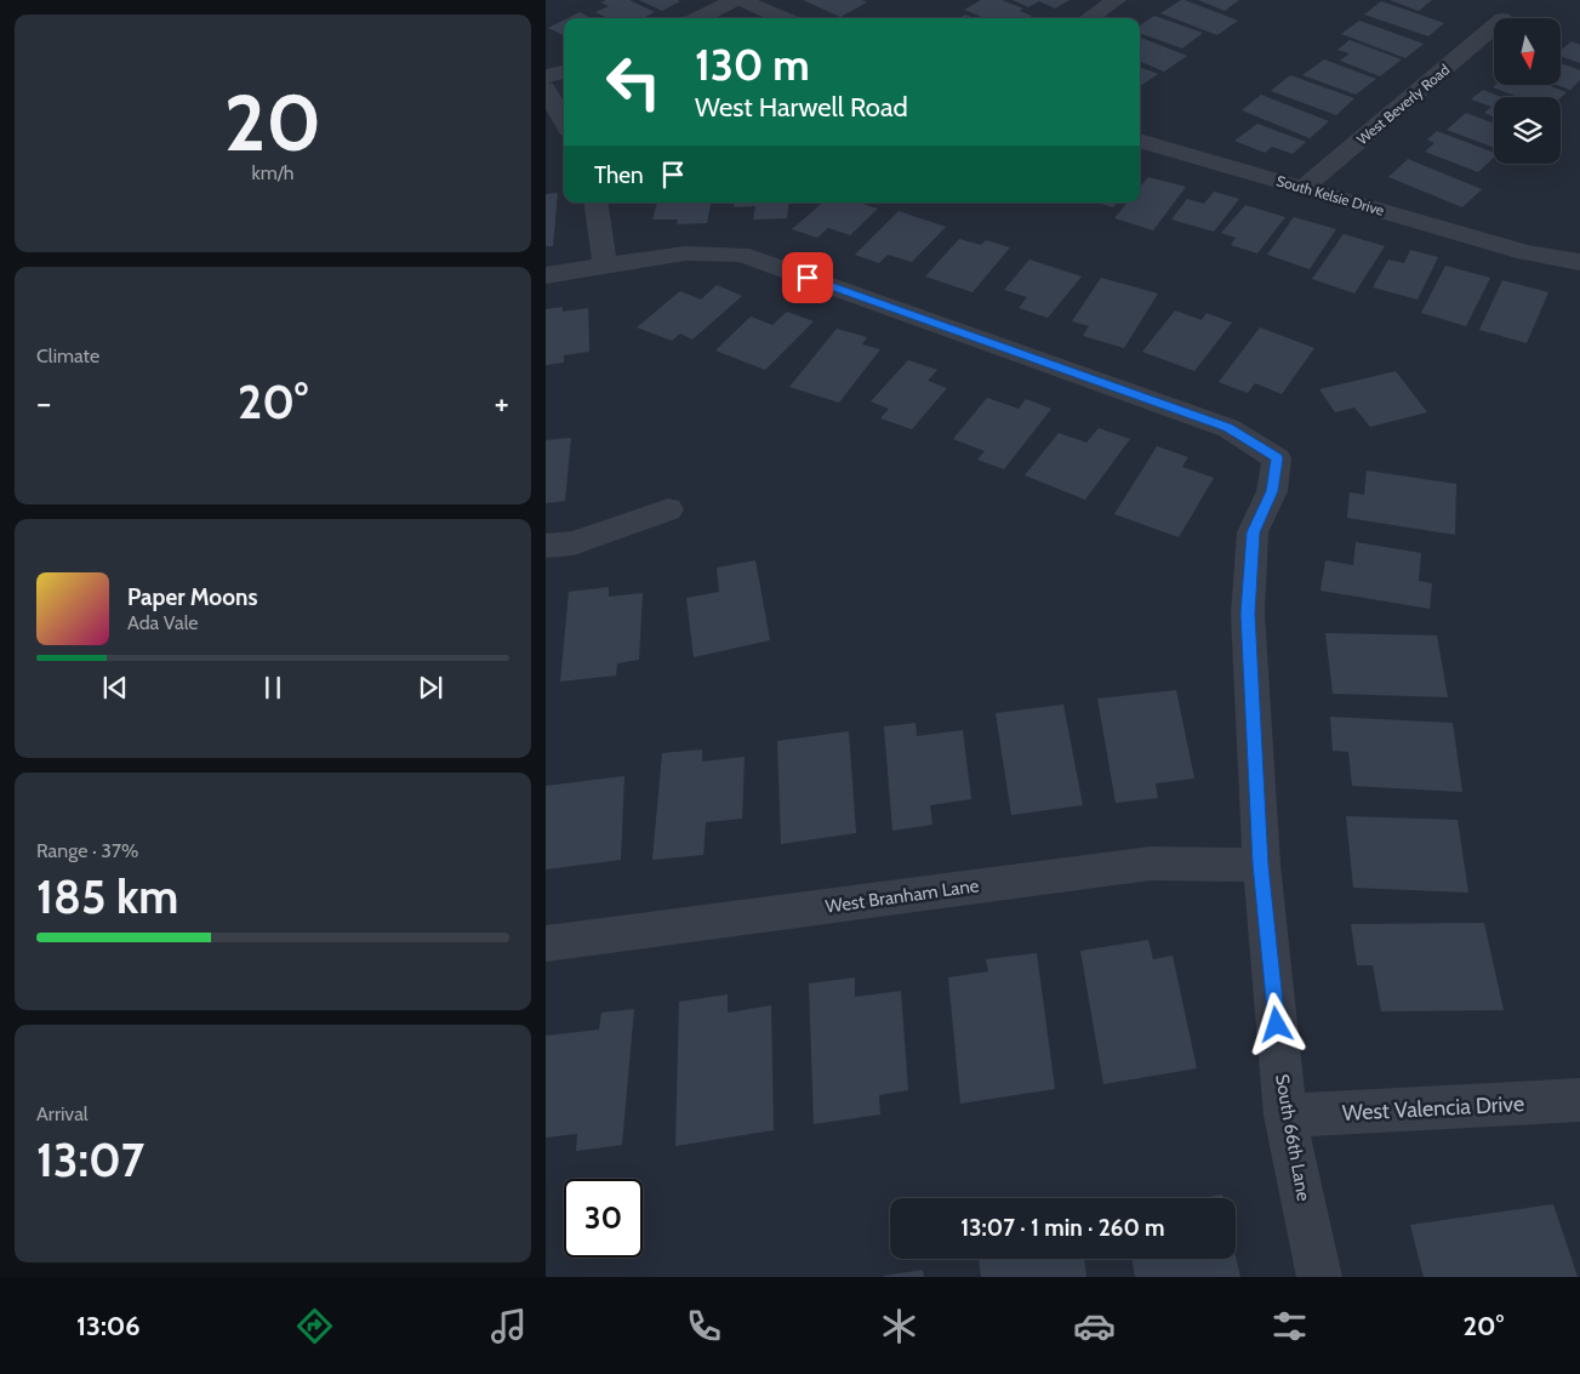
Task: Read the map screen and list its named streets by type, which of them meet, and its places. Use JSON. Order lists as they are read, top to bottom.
{
  "streets": {
    "street": [
      "West Beverly Road",
      "South Kelsie Drive",
      "West Branham Lane",
      "West Valencia Drive",
      "South 66th Lane"
    ]
  },
  "crossings": [
    ["West Beverly Road", "South Kelsie Drive"],
    ["West Branham Lane", "South 66th Lane"],
    ["West Valencia Drive", "South 66th Lane"]
  ],
  "north": "bottom",
  "page": {
    "tile": [
      ["20", "km/h"],
      "Climate",
      ["Range · 37%", "185 km"],
      ["Arrival", "13:07"]
    ],
    "turn": ["130 m", "West Harwell Road"],
    "then": "Then",
    "heat": ["−", "20°", "+"],
    "song": ["Paper Moons", "Ada Vale"],
    "limit": "30",
    "trip": "13:07 · 1 min · 260 m",
    "tabs": ["13:06", "20°"]
  }
}
